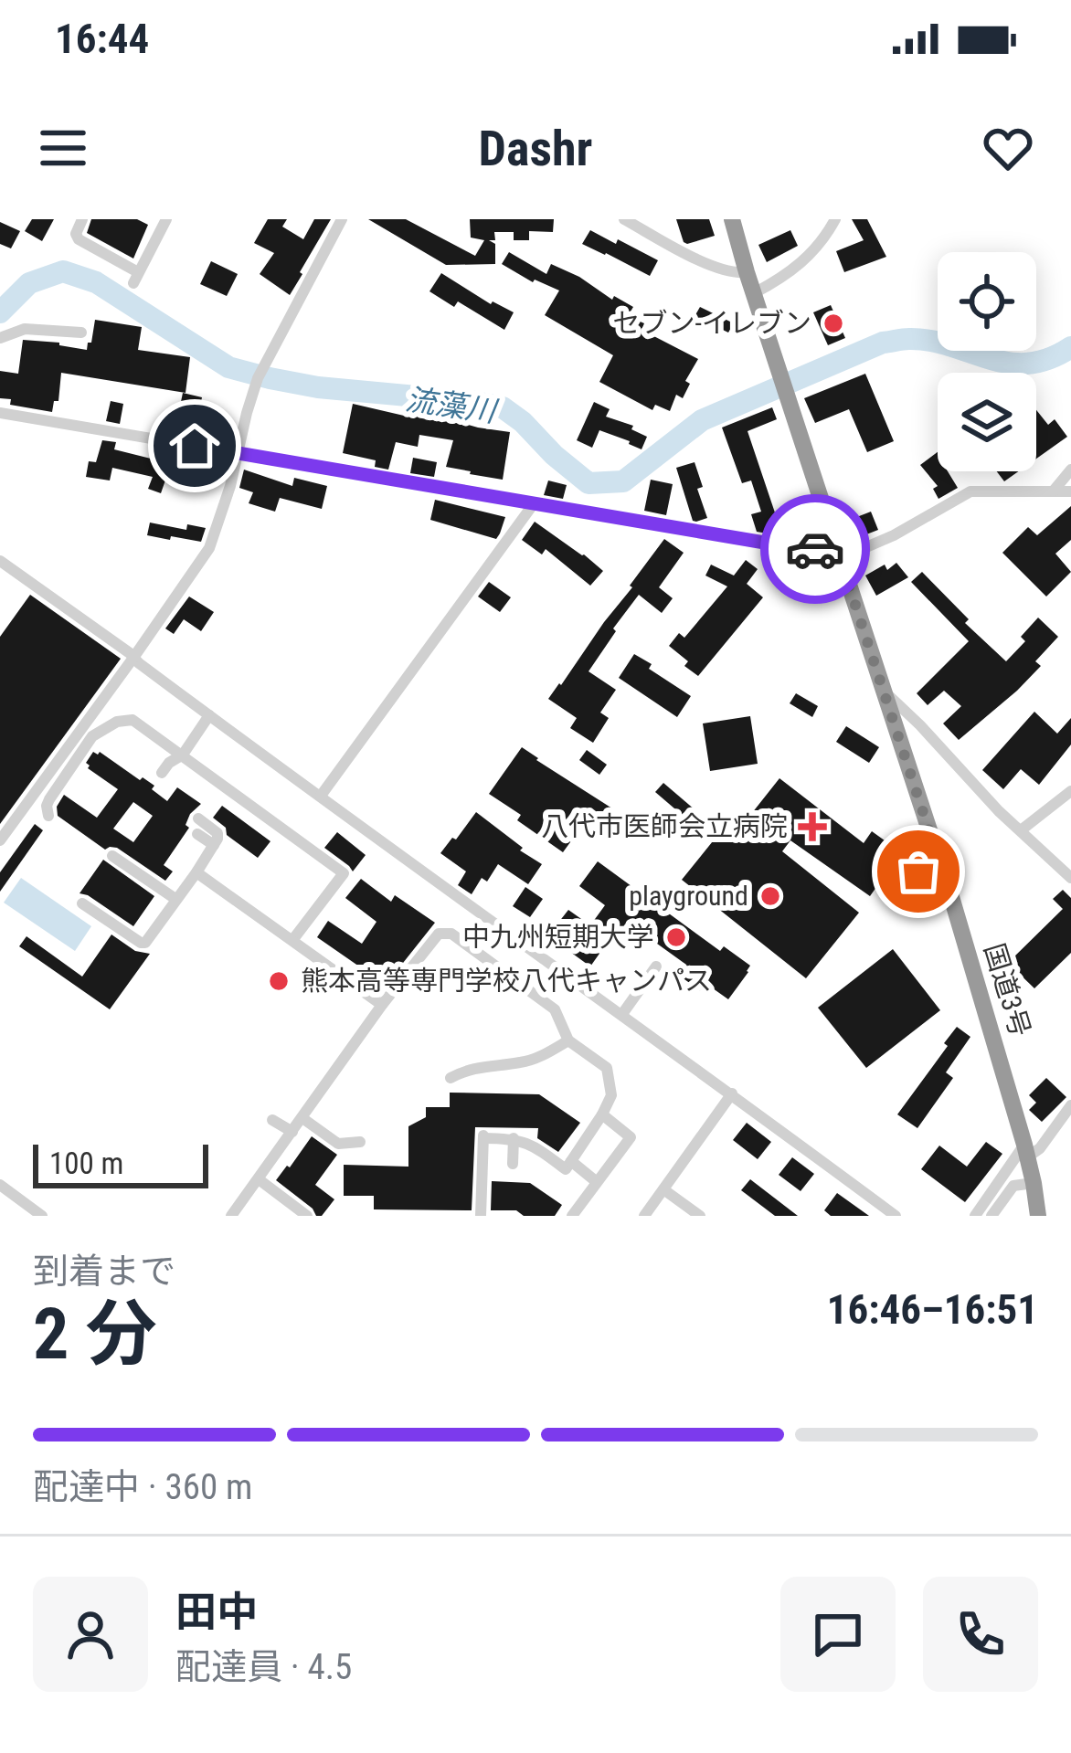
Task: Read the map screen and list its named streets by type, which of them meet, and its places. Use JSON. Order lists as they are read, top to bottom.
{
  "streets": {
    "highway": ["国道3号"]
  },
  "water": ["流藻川"],
  "places": {
    "other": [
      "セブン-イレブン",
      "playground",
      "中九州短期大学",
      "熊本高等専門学校八代キャンパス"
    ],
    "health": ["八代市医師会立病院"]
  },
  "scale_bar": "100 m",
  "page": {
    "status": "16:44",
    "header": "Dashr",
    "scale": "100 m",
    "heading": ["2 分", "到着まで", "16:46–16:51"],
    "panel": ["田中", "配達員 · 4.5"],
    "bar": "配達中 · 360 m"
  }
}
